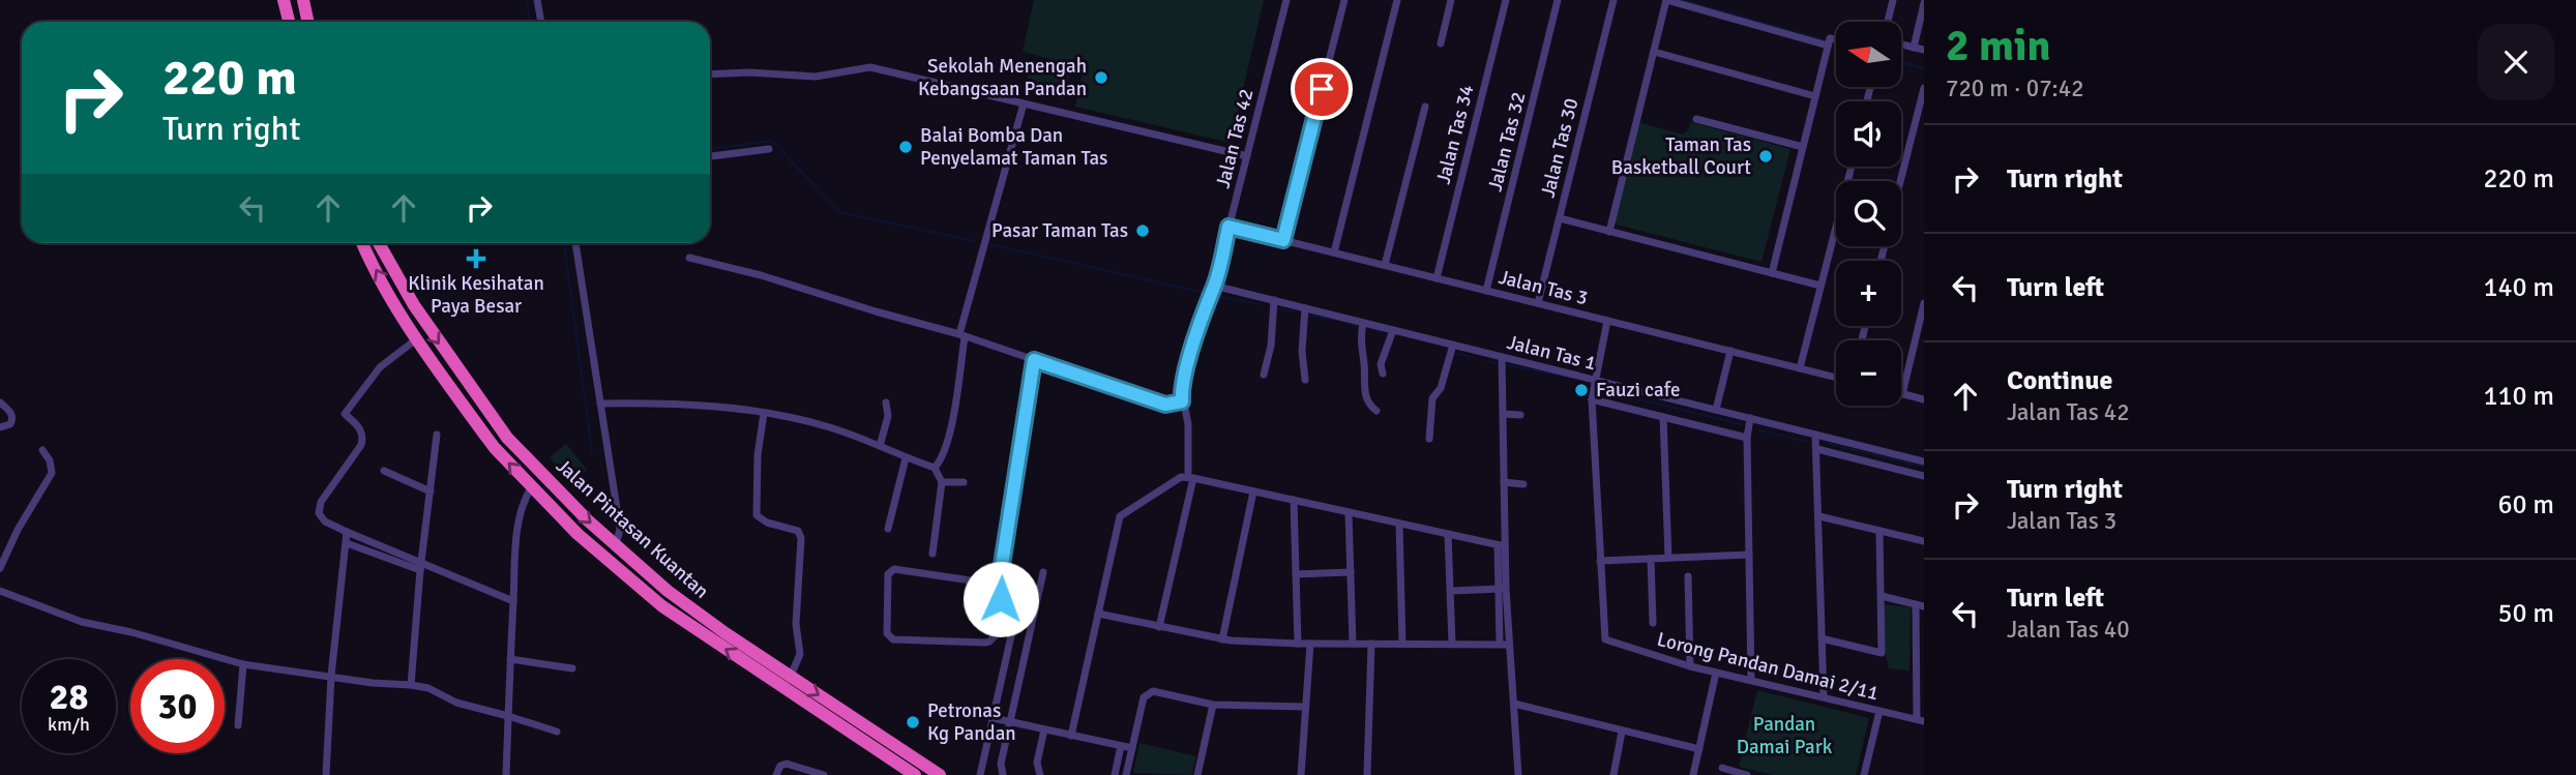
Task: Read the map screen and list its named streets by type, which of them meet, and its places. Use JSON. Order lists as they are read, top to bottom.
{
  "streets": {
    "highway": ["Jalan Pintasan Kuantan"],
    "street": [
      "Jalan Tas 34",
      "Jalan Tas 42",
      "Jalan Tas 32",
      "Jalan Tas 30",
      "Jalan Tas 3",
      "Jalan Tas 1",
      "Lorong Pandan Damai 2/11"
    ]
  },
  "crossings": [
    ["Jalan Tas 34", "Jalan Tas 3"],
    ["Jalan Tas 42", "Jalan Tas 3"],
    ["Jalan Tas 42", "Jalan Tas 1"],
    ["Jalan Tas 32", "Jalan Tas 3"],
    ["Jalan Tas 30", "Jalan Tas 3"]
  ],
  "parks": ["Pandan Damai Park"],
  "places": {
    "other": [
      "Sekolah Menengah Kebangsaan Pandan",
      "Balai Bomba Dan Penyelamat Taman Tas",
      "Taman Tas Basketball Court",
      "Pasar Taman Tas",
      "Fauzi cafe",
      "Petronas Kg Pandan"
    ],
    "health": ["Klinik Kesihatan Paya Besar"]
  },
  "north": "left",
  "page": {
    "heading": ["2 min", "720 m · 07:42"],
    "map_buttons": ["+", "−"],
    "turn": ["220 m", "Turn right"],
    "list": [
      {
        "name": "Turn right",
        "value": "220 m"
      },
      {
        "name": "Turn left",
        "value": "140 m"
      },
      {
        "name": "Continue",
        "note": "Jalan Tas 42",
        "value": "110 m"
      },
      {
        "name": "Turn right",
        "note": "Jalan Tas 3",
        "value": "60 m"
      },
      {
        "name": "Turn left",
        "note": "Jalan Tas 40",
        "value": "50 m"
      }
    ],
    "speed": "28 km/h",
    "limit": "30"
  }
}
